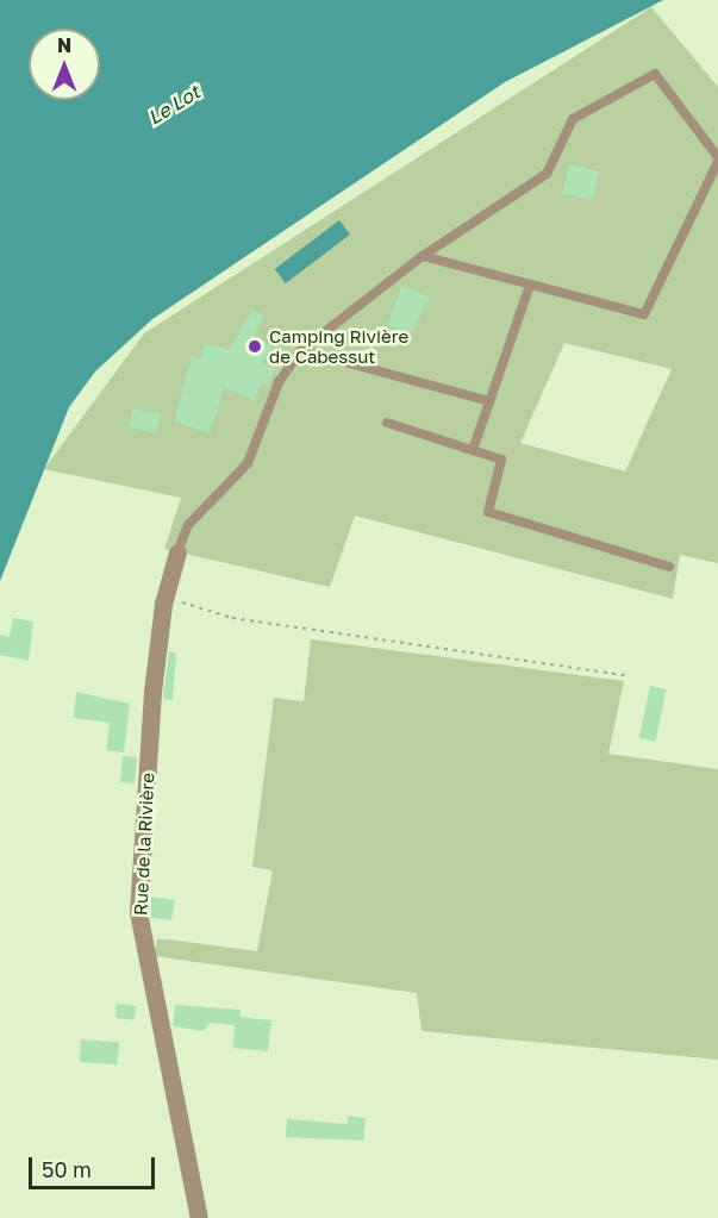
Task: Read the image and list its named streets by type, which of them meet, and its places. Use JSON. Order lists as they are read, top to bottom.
{
  "streets": {
    "street": ["Rue de la Rivière"]
  },
  "water": ["Le Lot"],
  "places": ["Camping Rivière de Cabessut"],
  "scale_bar": "50 m",
  "north": "top"
}
